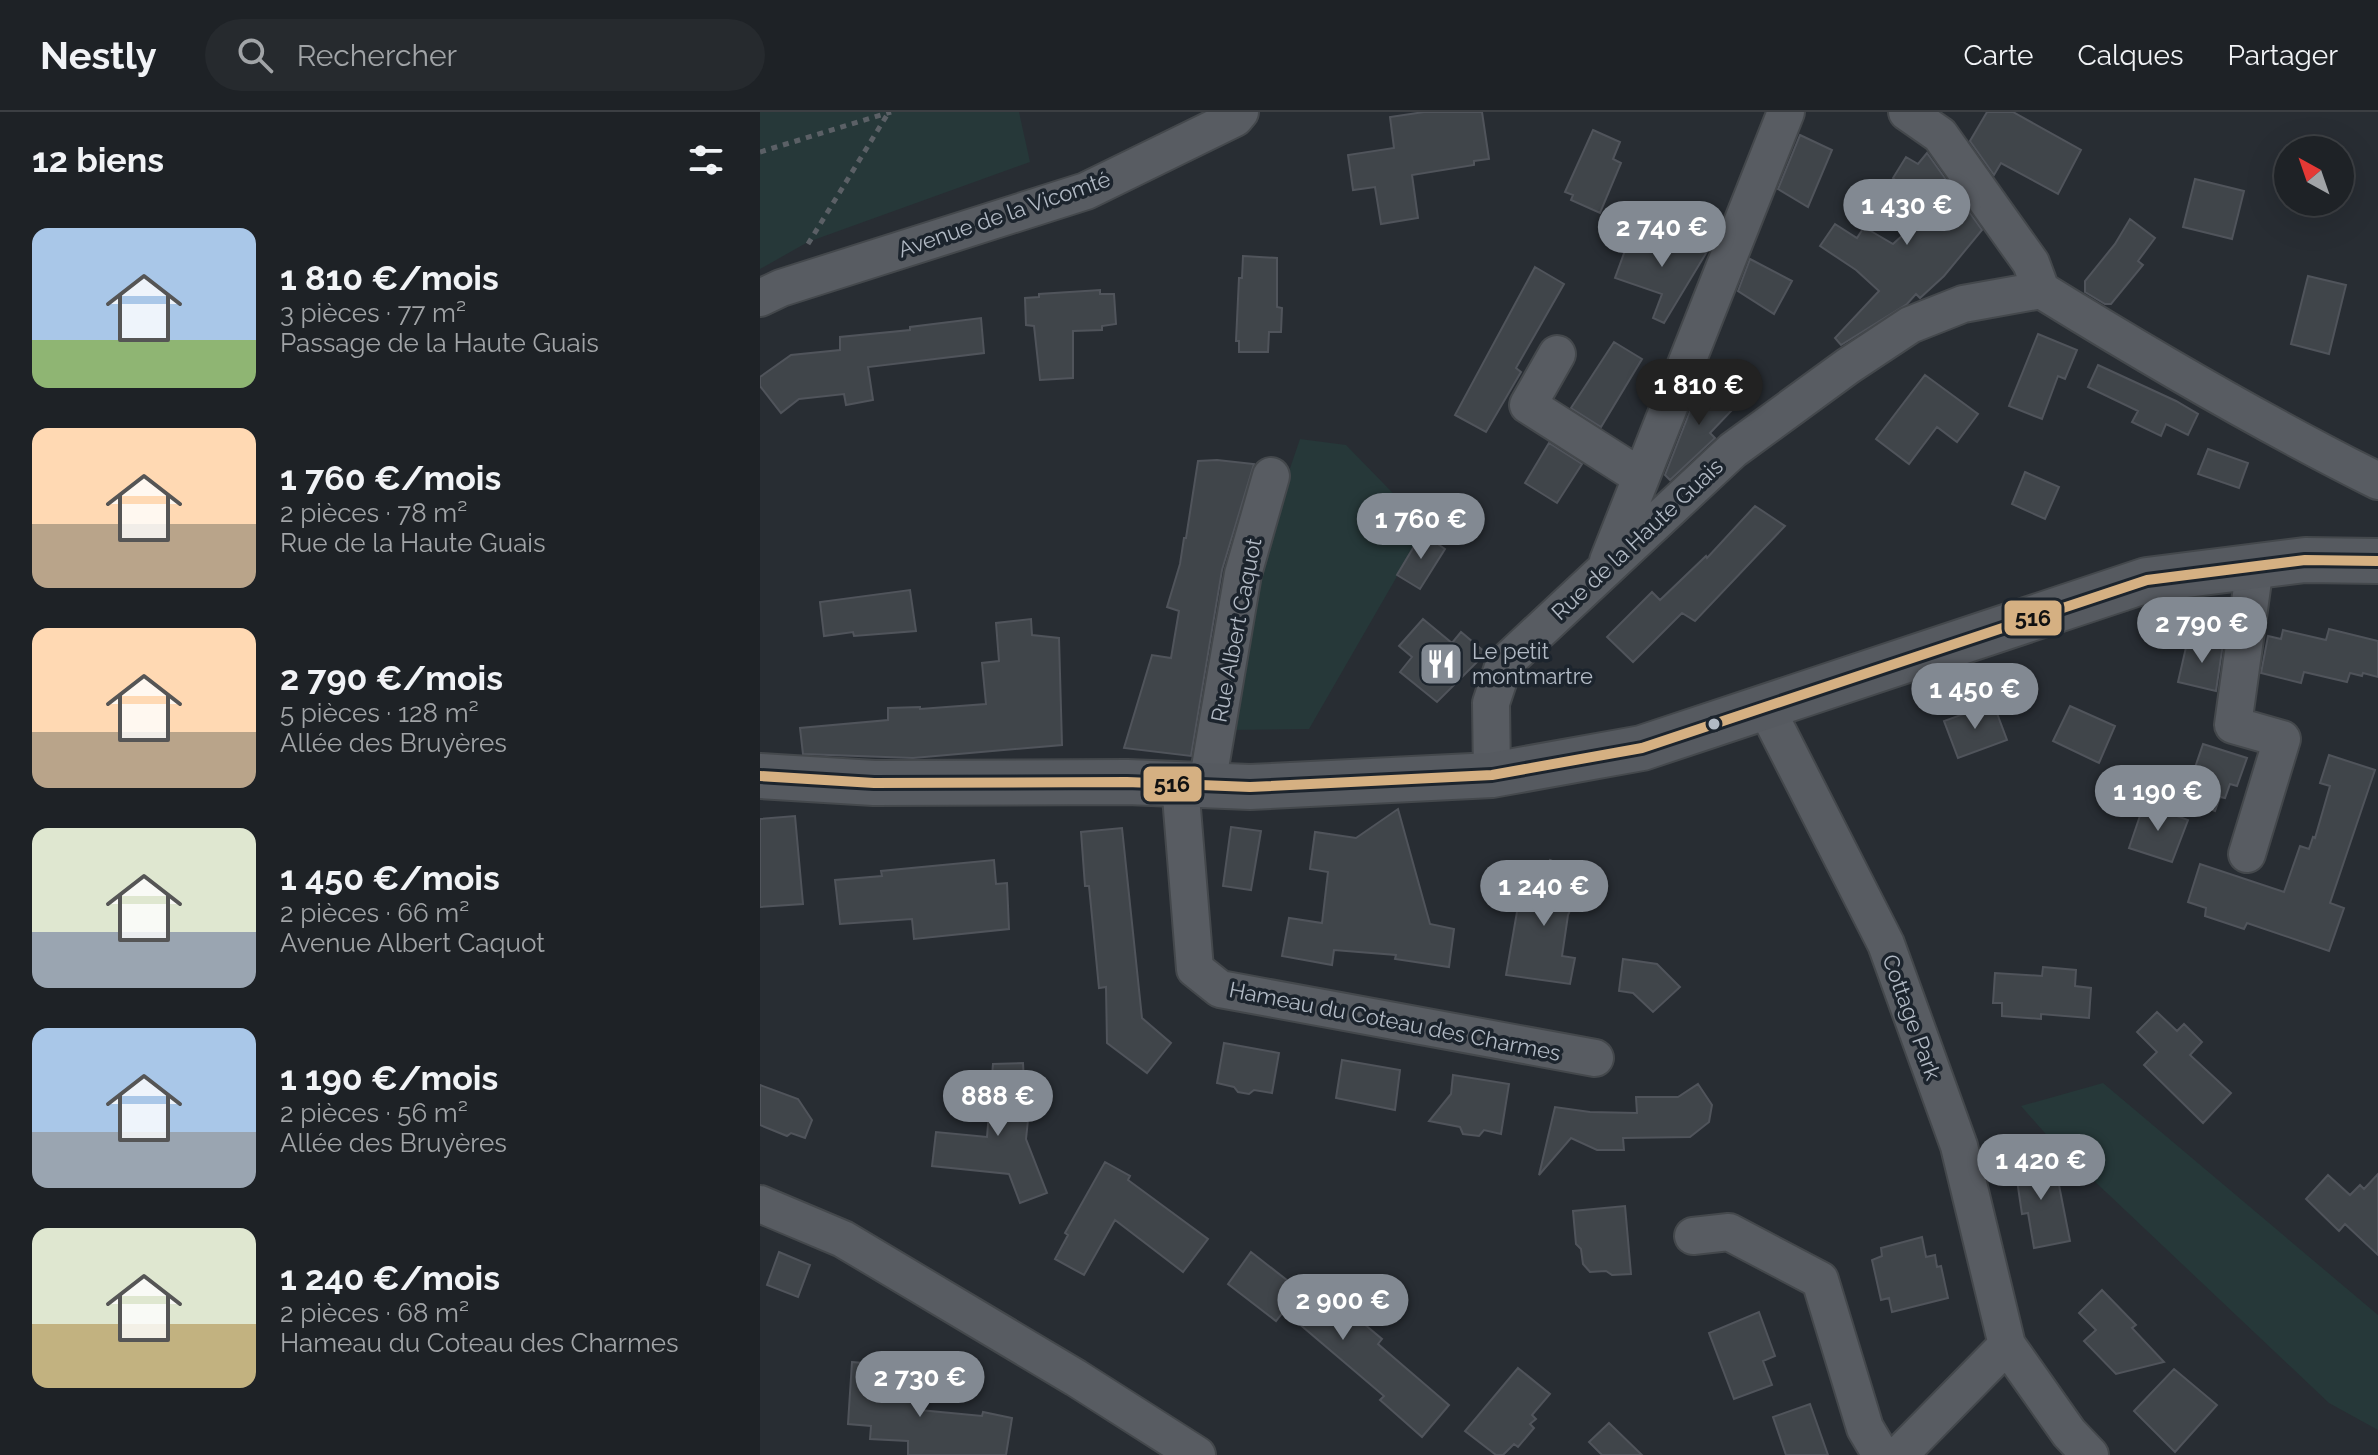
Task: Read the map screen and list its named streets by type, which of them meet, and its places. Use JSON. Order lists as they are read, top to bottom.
{
  "streets": {
    "street": [
      "Avenue de la Vicomté",
      "Rue de la Haute Guais",
      "Rue Albert Caquot",
      "Cottage Park",
      "Hameau du Coteau des Charmes"
    ]
  },
  "crossings": [
    ["Rue Albert Caquot", "Hameau du Coteau des Charmes"]
  ],
  "places": {
    "restaurant": ["Le petit montmartre"]
  },
  "lines": ["transit line 516"],
  "north": "top left",
  "page": {
    "header": "Nestly",
    "search": "Rechercher",
    "nav": ["Carte", "Calques", "Partager"],
    "heading": "12 biens",
    "price": [
      "1 430 €",
      "2 740 €",
      "1 810 €",
      "1 760 €",
      "2 790 €",
      "1 450 €",
      "1 190 €",
      "1 240 €",
      "888 €",
      "1 420 €",
      "2 900 €",
      "2 730 €"
    ],
    "list": [
      {
        "name": "1 810 €/mois",
        "note": "3 pièces · 77 m² · Passage de la Haute Guais"
      },
      {
        "name": "1 760 €/mois",
        "note": "2 pièces · 78 m² · Rue de la Haute Guais"
      },
      {
        "name": "2 790 €/mois",
        "note": "5 pièces · 128 m² · Allée des Bruyères"
      },
      {
        "name": "1 450 €/mois",
        "note": "2 pièces · 66 m² · Avenue Albert Caquot"
      },
      {
        "name": "1 190 €/mois",
        "note": "2 pièces · 56 m² · Allée des Bruyères"
      },
      {
        "name": "1 240 €/mois",
        "note": "2 pièces · 68 m² · Hameau du Coteau des Charmes"
      }
    ]
  }
}
